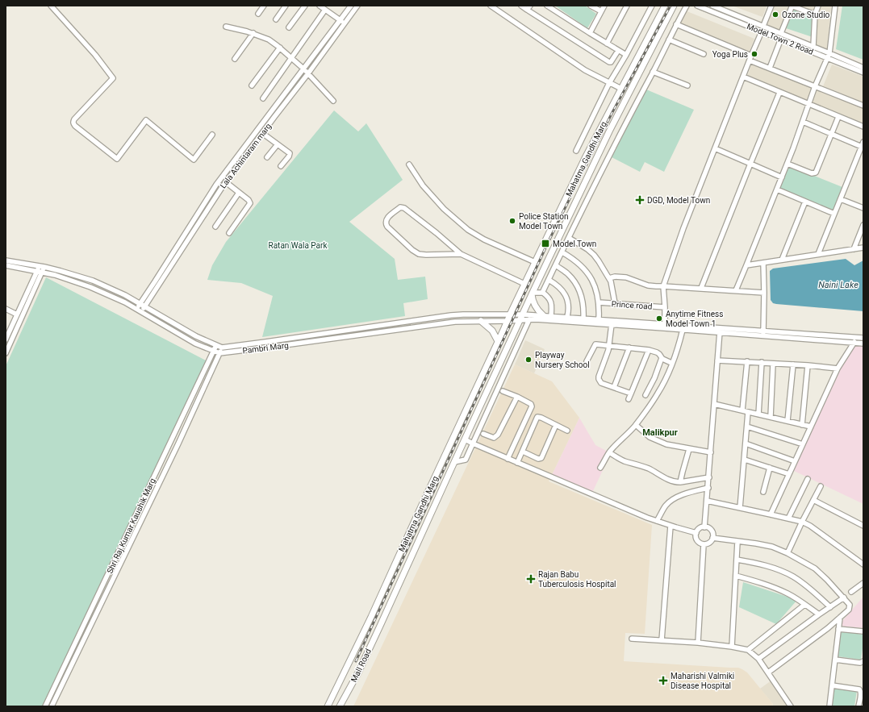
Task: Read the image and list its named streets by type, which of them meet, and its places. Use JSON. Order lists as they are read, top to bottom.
{
  "streets": {
    "main road": ["Mahatma Gandhi Marg", "Mall Road"],
    "street": [
      "Model Town 2 Road",
      "Lala Achintaram marg",
      "Prince road",
      "Pambri Marg",
      "Shri Raj Kumar Kaushik Marg"
    ]
  },
  "crossings": [
    ["Lala Achintaram marg", "Pambri Marg"],
    ["Mahatma Gandhi Marg", "Pambri Marg"],
    ["Mahatma Gandhi Marg", "Mall Road"],
    ["Pambri Marg", "Shri Raj Kumar Kaushik Marg"]
  ],
  "districts": ["Malikpur"],
  "water": ["Naini Lake"],
  "parks": ["Ratan Wala Park"],
  "places": {
    "other": [
      "Ozone Studio",
      "Yoga Plus",
      "Police Station Model Town",
      "Anytime Fitness Model Town 1",
      "Playway Nursery School"
    ],
    "health": ["DGD, Model Town", "Rajan Babu Tuberculosis Hospital", "Maharishi Valmiki Disease Hospital"],
    "transit": ["Model Town"]
  }
}
